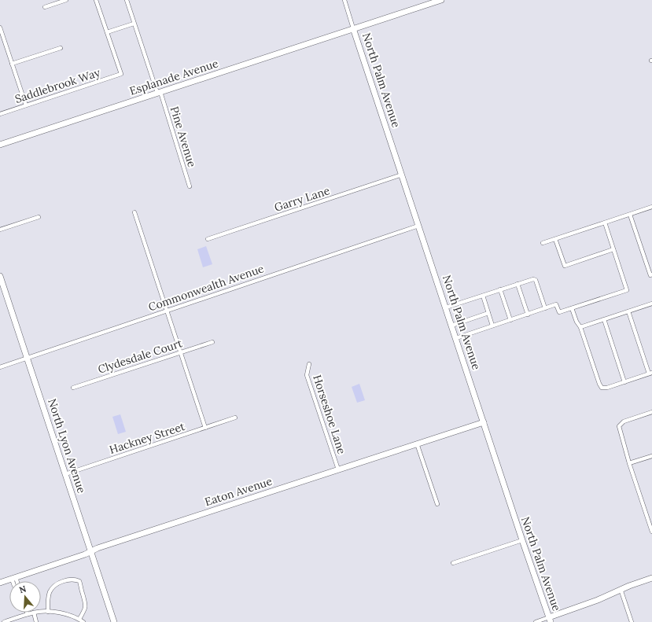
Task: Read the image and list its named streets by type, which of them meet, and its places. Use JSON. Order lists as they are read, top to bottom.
{
  "streets": {
    "street": [
      "Esplanade Avenue",
      "North Palm Avenue",
      "Saddlebrook Way",
      "Pine Avenue",
      "Garry Lane",
      "Commonwealth Avenue",
      "Clydesdale Court",
      "Horseshoe Lane",
      "Hackney Street",
      "North Lyon Avenue",
      "Eaton Avenue"
    ]
  },
  "crossings": [
    ["Esplanade Avenue", "North Palm Avenue"],
    ["Esplanade Avenue", "Pine Avenue"],
    ["North Palm Avenue", "Garry Lane"],
    ["North Palm Avenue", "Commonwealth Avenue"],
    ["North Palm Avenue", "Eaton Avenue"],
    ["Commonwealth Avenue", "North Lyon Avenue"],
    ["Horseshoe Lane", "Eaton Avenue"],
    ["Hackney Street", "North Lyon Avenue"],
    ["North Lyon Avenue", "Eaton Avenue"]
  ],
  "north": "top"
}
